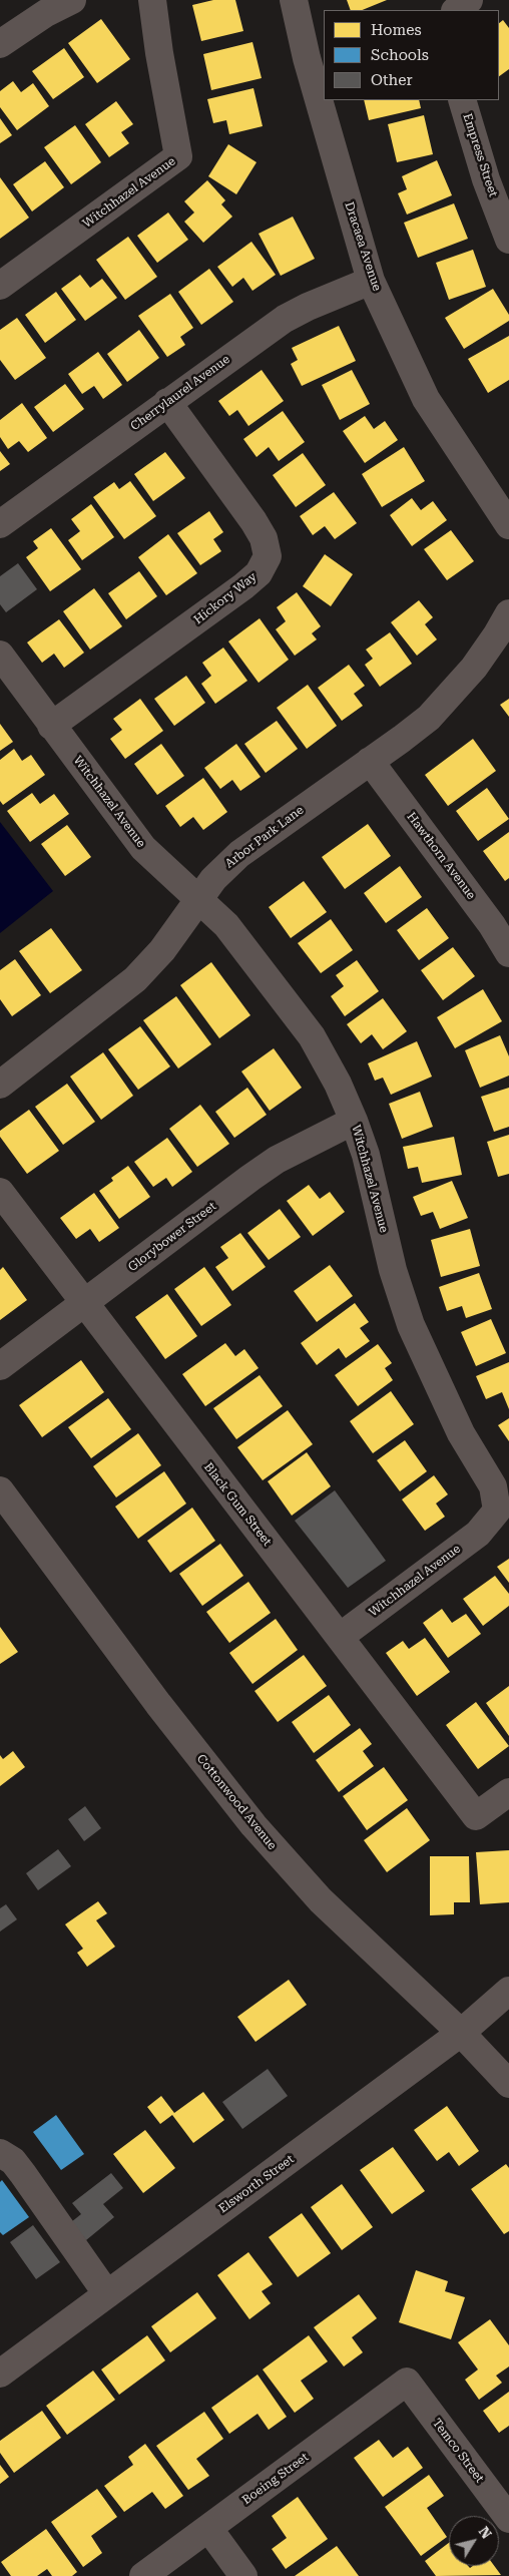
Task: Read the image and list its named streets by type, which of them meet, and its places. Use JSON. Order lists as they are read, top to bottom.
{
  "streets": {
    "street": [
      "Empress Street",
      "Witchhazel Avenue",
      "Dracaea Avenue",
      "Cherrylaurel Avenue",
      "Hickory Way",
      "Arbor Park Lane",
      "Hawthorn Avenue",
      "Glorybower Street",
      "Black Gum Street",
      "Cottonwood Avenue",
      "Elsworth Street",
      "Temco Street",
      "Boeing Street"
    ]
  },
  "crossings": [
    ["Witchhazel Avenue", "Hickory Way"],
    ["Witchhazel Avenue", "Arbor Park Lane"],
    ["Witchhazel Avenue", "Glorybower Street"],
    ["Witchhazel Avenue", "Black Gum Street"],
    ["Dracaea Avenue", "Cherrylaurel Avenue"],
    ["Cherrylaurel Avenue", "Hickory Way"],
    ["Arbor Park Lane", "Hawthorn Avenue"],
    ["Glorybower Street", "Black Gum Street"],
    ["Cottonwood Avenue", "Elsworth Street"],
    ["Temco Street", "Boeing Street"]
  ],
  "legend": ["Homes", "Schools", "Other"],
  "north": "top right"
}
